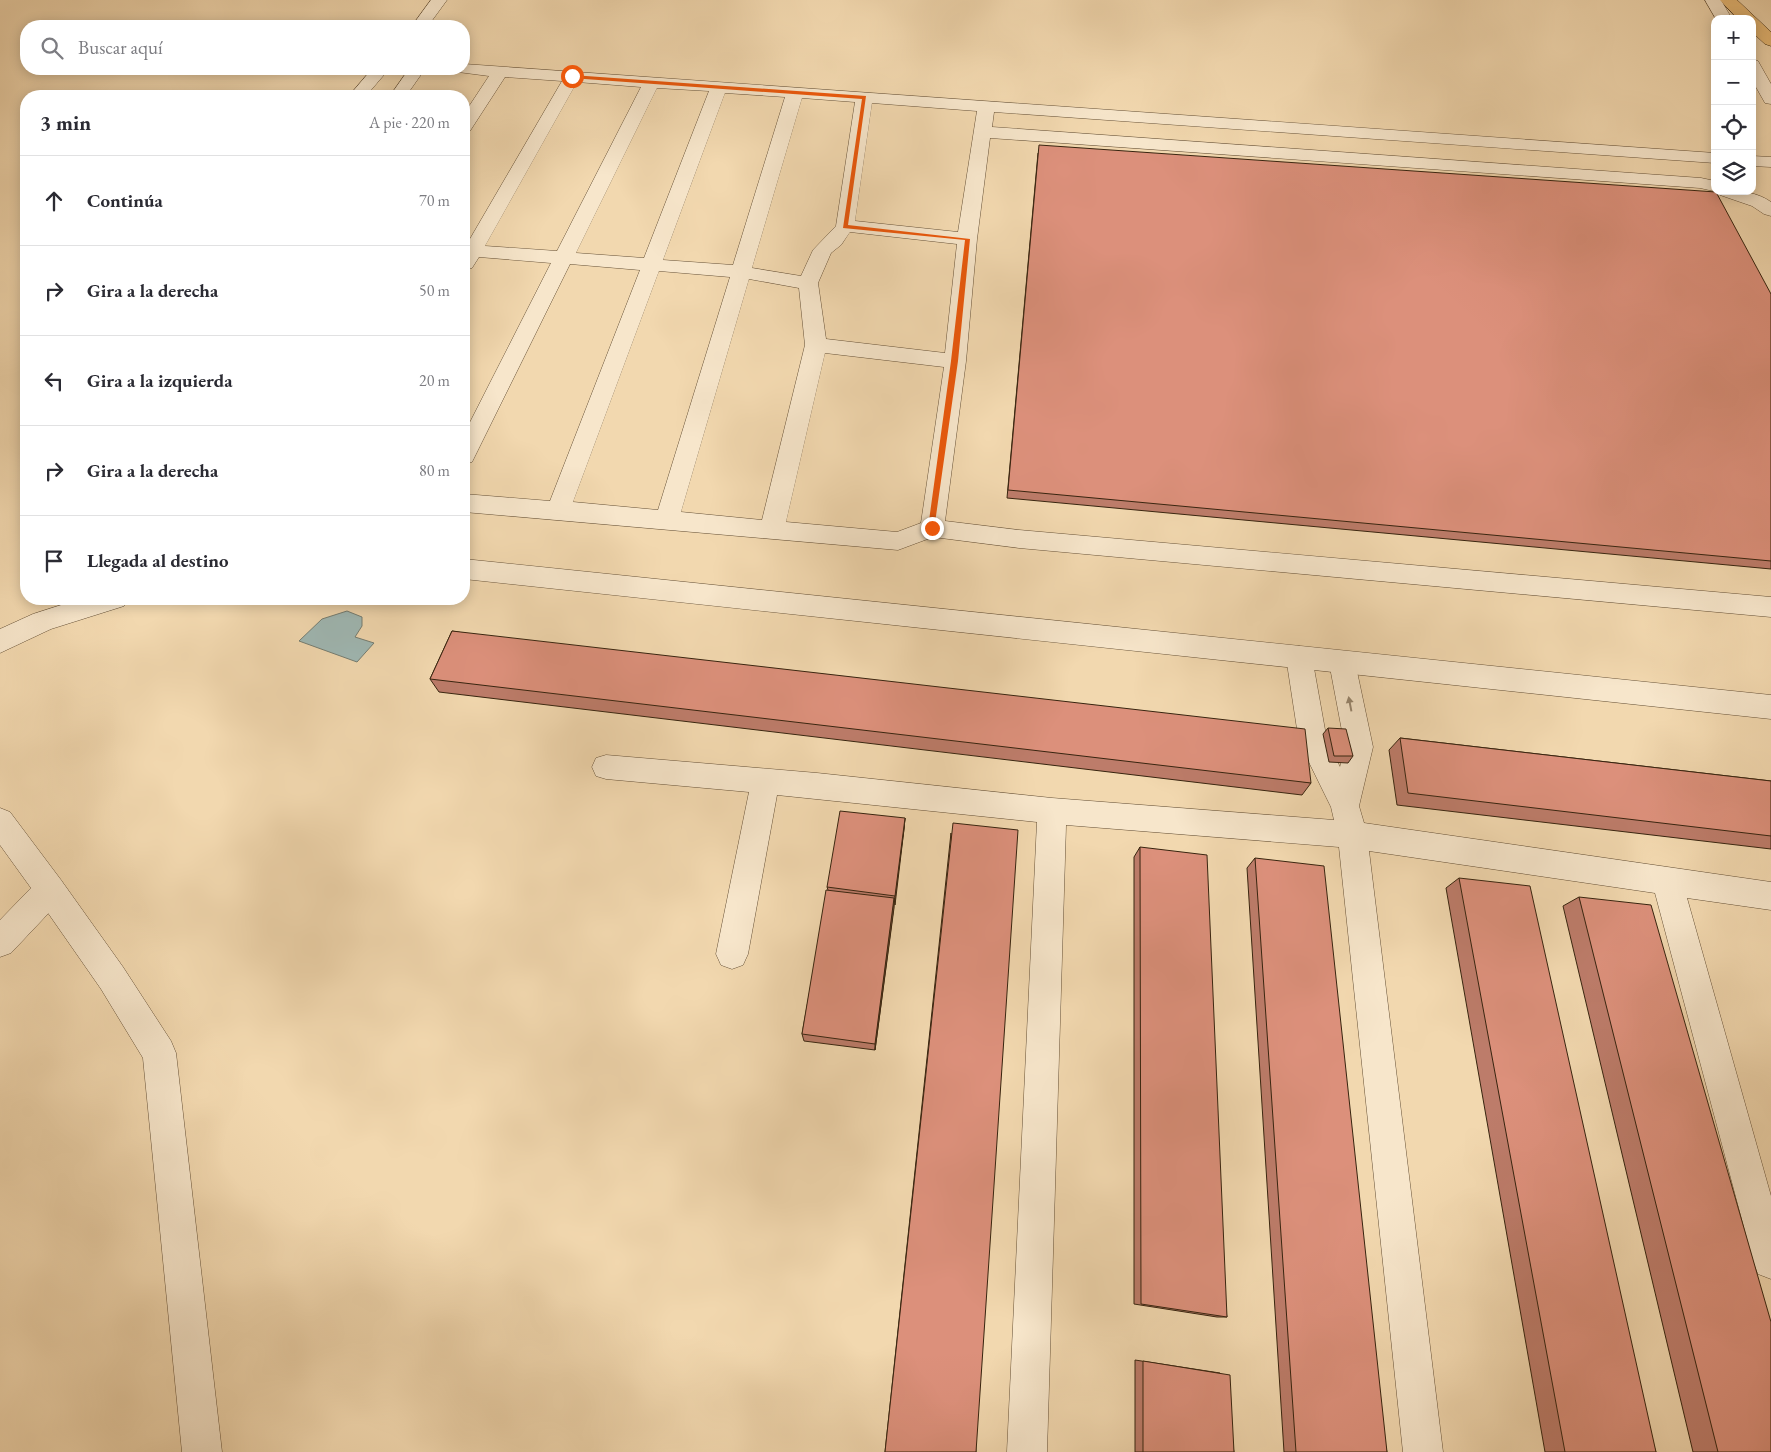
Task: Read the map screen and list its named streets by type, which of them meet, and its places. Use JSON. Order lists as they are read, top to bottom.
{
  "page": {
    "map_buttons": ["+", "−"],
    "search": "Buscar aquí",
    "heading": ["3 min", "A pie · 220 m"],
    "list": [
      ["Continúa", "70 m"],
      ["Gira a la derecha", "50 m"],
      ["Gira a la izquierda", "20 m"],
      ["Gira a la derecha", "80 m"],
      "Llegada al destino"
    ]
  }
}
